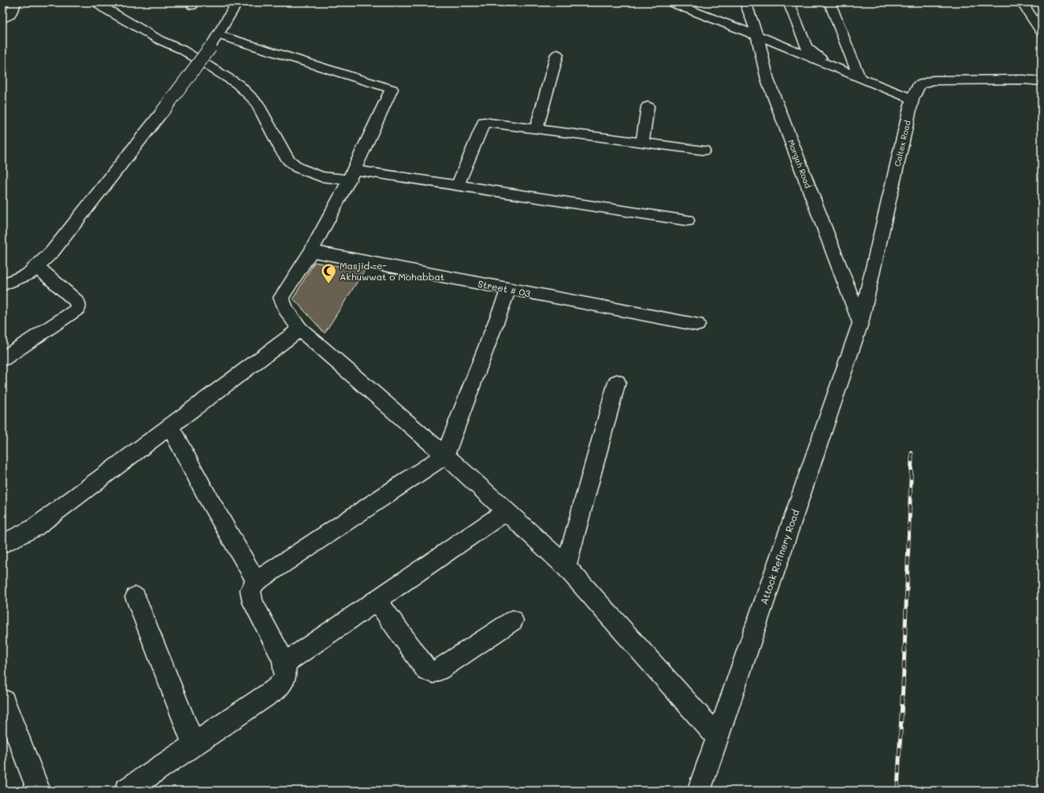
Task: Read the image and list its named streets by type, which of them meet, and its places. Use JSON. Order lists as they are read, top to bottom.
{
  "streets": {
    "street": [
      "Caltex Road",
      "Morgah Road",
      "Street # 03",
      "Attock Refinery Road"
    ]
  },
  "crossings": [
    ["Caltex Road", "Morgah Road"],
    ["Caltex Road", "Attock Refinery Road"],
    ["Morgah Road", "Attock Refinery Road"]
  ],
  "places": {
    "mosque": ["Masjid -e- Akhuwwat o Mohabbat"]
  }
}
